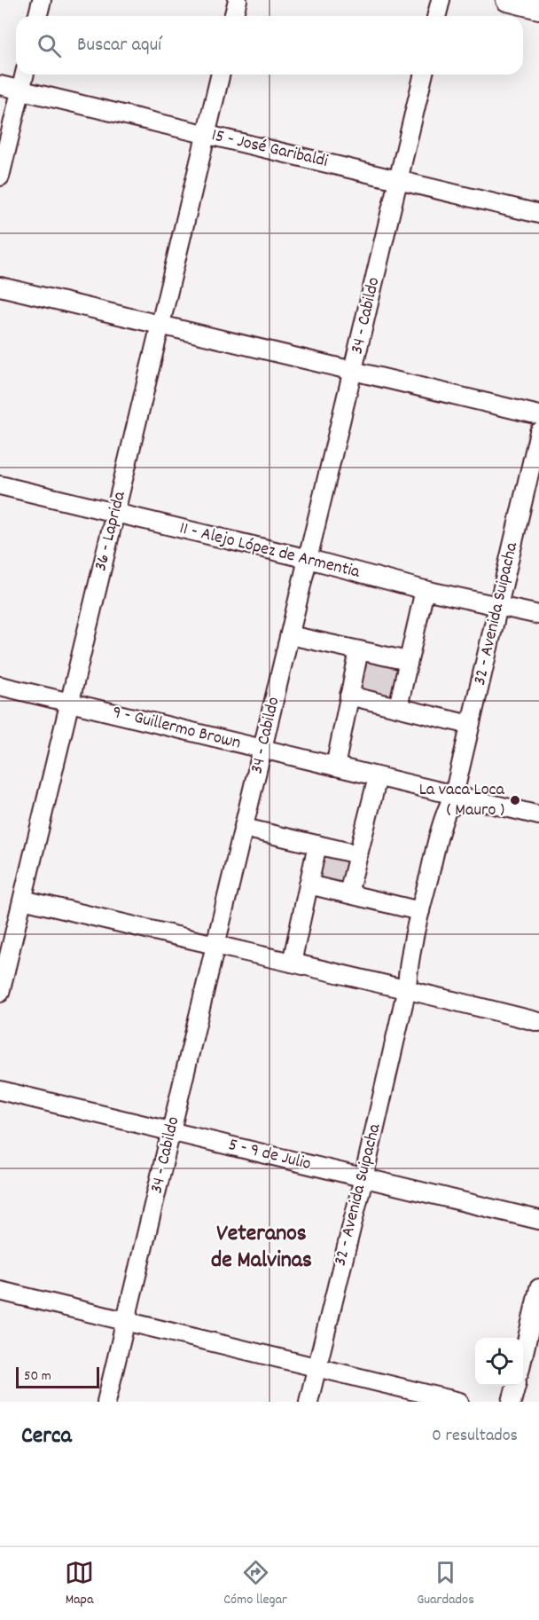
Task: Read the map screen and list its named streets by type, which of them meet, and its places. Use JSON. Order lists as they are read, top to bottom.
{
  "streets": {
    "street": [
      "15 - José Garibaldi",
      "34 - Cabildo",
      "36 - Laprida",
      "11 - Alejo López de Armentia",
      "32 - Avenida Suipacha",
      "9 - Guillermo Brown",
      "5 - 9 de Julio"
    ]
  },
  "crossings": [
    ["15 - José Garibaldi", "34 - Cabildo"],
    ["15 - José Garibaldi", "36 - Laprida"],
    ["34 - Cabildo", "11 - Alejo López de Armentia"],
    ["34 - Cabildo", "9 - Guillermo Brown"],
    ["34 - Cabildo", "5 - 9 de Julio"],
    ["36 - Laprida", "11 - Alejo López de Armentia"],
    ["36 - Laprida", "9 - Guillermo Brown"],
    ["11 - Alejo López de Armentia", "32 - Avenida Suipacha"],
    ["32 - Avenida Suipacha", "9 - Guillermo Brown"],
    ["32 - Avenida Suipacha", "5 - 9 de Julio"]
  ],
  "districts": ["Veteranos de Malvinas"],
  "places": ["La vaca Loca ( Mauro )"],
  "scale_bar": "50 m",
  "page": {
    "search": "Buscar aquí",
    "scale": "50 m",
    "heading": ["Cerca", "0 resultados"],
    "nav": ["Mapa", "Cómo llegar", "Guardados"]
  }
}
